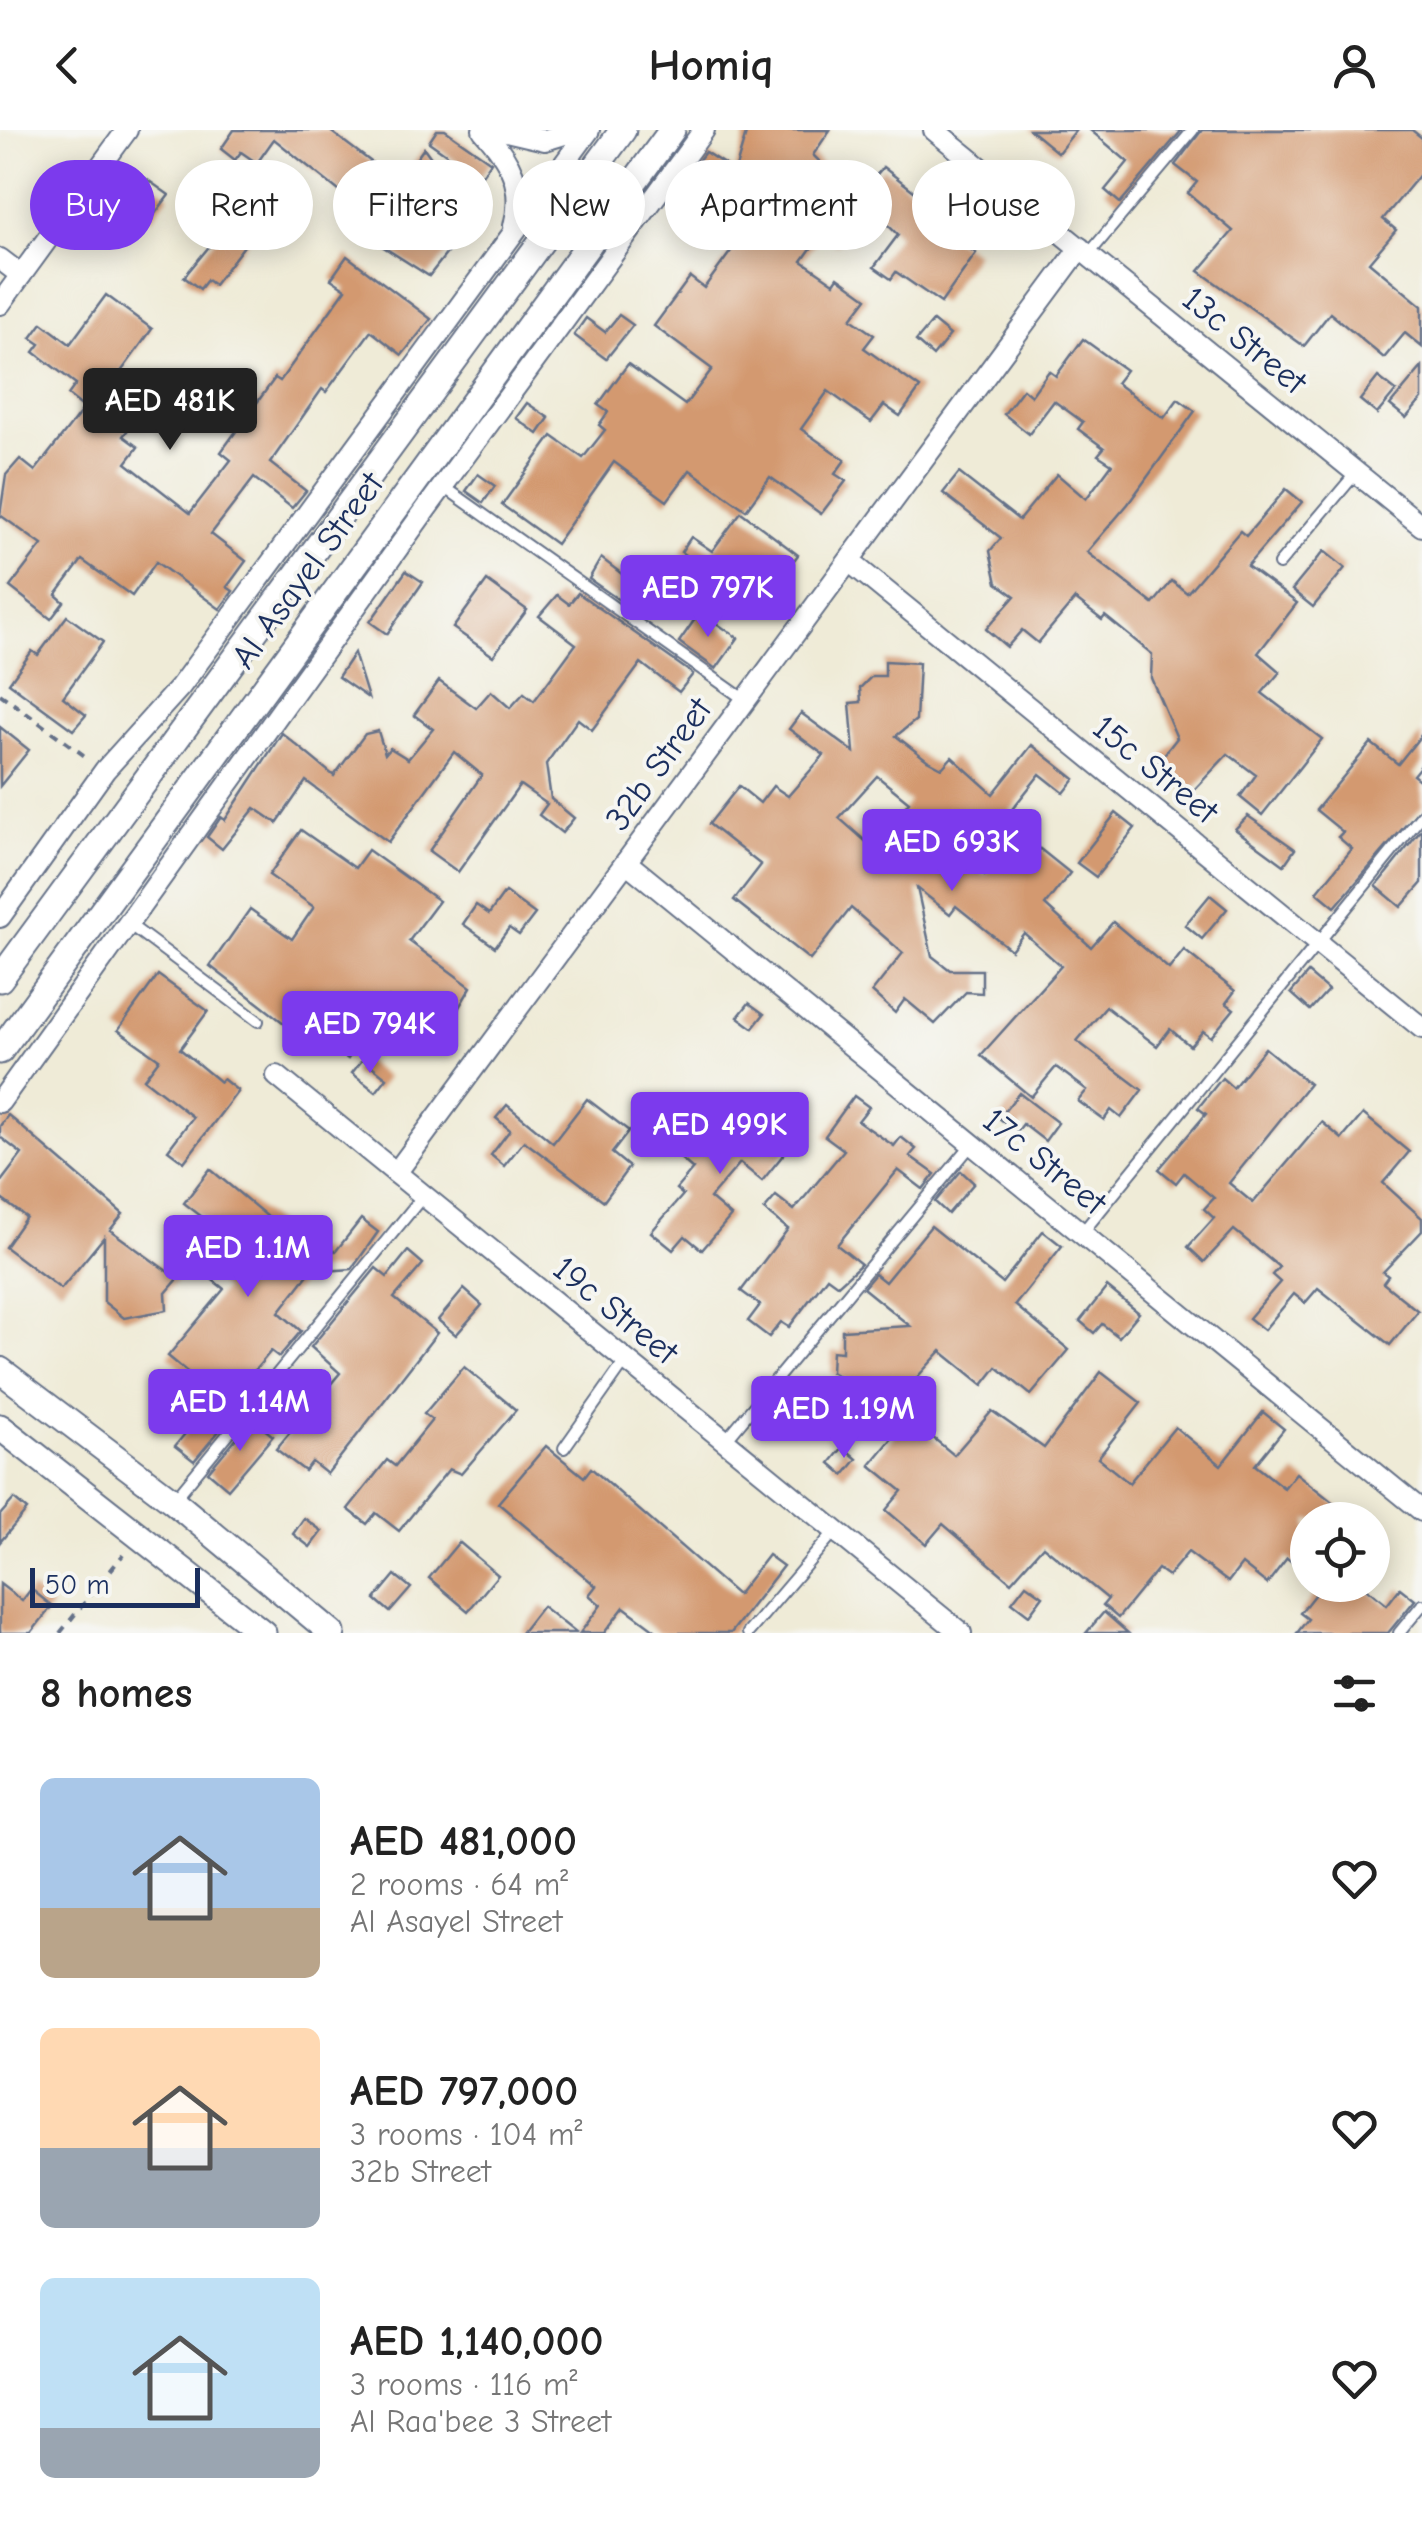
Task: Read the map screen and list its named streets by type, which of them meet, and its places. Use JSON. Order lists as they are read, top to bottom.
{
  "streets": {
    "street": [
      "13c Street",
      "Al Asayel Street",
      "32b Street",
      "15c Street",
      "17c Street",
      "19c Street"
    ]
  },
  "crossings": [
    ["13c Street", "32b Street"],
    ["32b Street", "15c Street"],
    ["32b Street", "17c Street"],
    ["32b Street", "19c Street"]
  ],
  "scale_bar": "50 m",
  "page": {
    "header": "Homiq",
    "chip": [
      "Buy",
      "Rent",
      "Filters",
      "New",
      "Apartment",
      "House"
    ],
    "price": [
      "AED 481K",
      "AED 797K",
      "AED 693K",
      "AED 794K",
      "AED 499K",
      "AED 1.1M",
      "AED 1.14M",
      "AED 1.19M"
    ],
    "scale": "50 m",
    "heading": "8 homes",
    "list": [
      {
        "name": "AED 481,000",
        "note": "2 rooms · 64 m² · Al Asayel Street"
      },
      {
        "name": "AED 797,000",
        "note": "3 rooms · 104 m² · 32b Street"
      },
      {
        "name": "AED 1,140,000",
        "note": "3 rooms · 116 m² · Al Raa'bee 3 Street"
      }
    ]
  }
}
